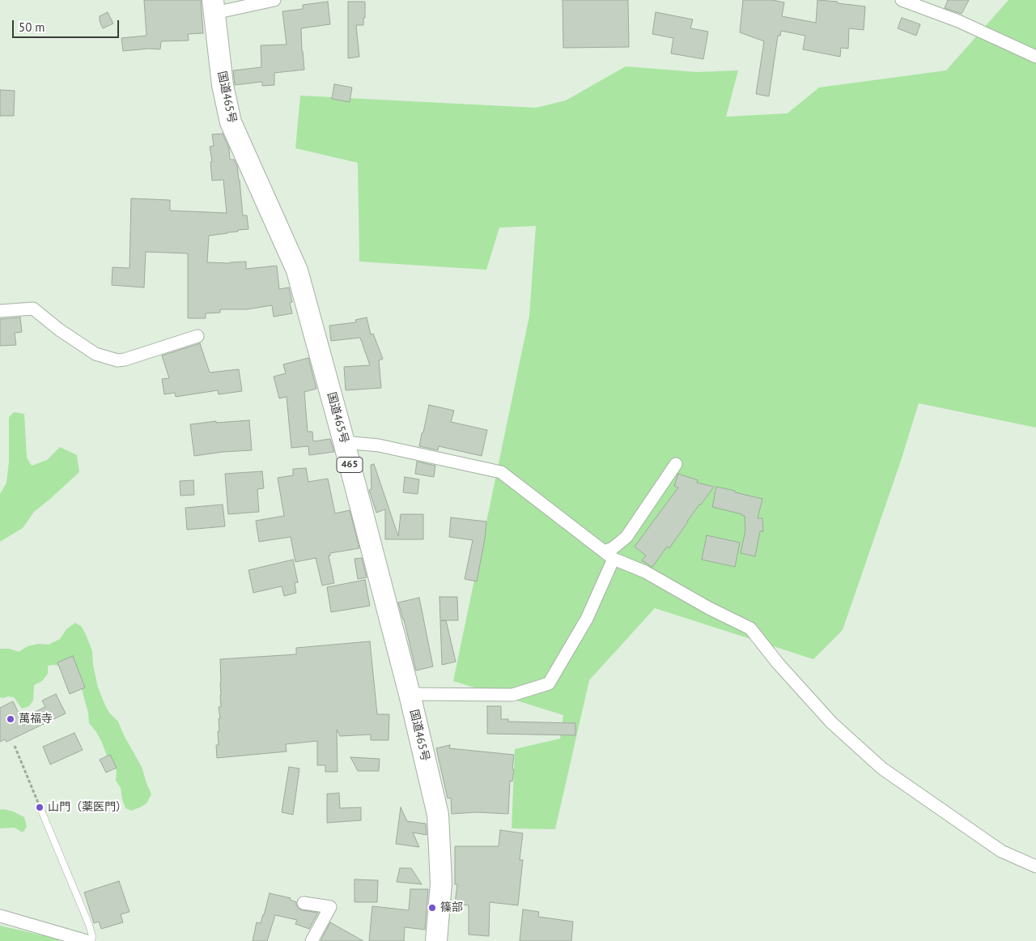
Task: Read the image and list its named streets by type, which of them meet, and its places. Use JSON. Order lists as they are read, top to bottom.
{
  "streets": {
    "highway": ["国道465号", "465"]
  },
  "places": ["萬福寺", "山門（薬医門）", "篠部"],
  "scale_bar": "50 m"
}
